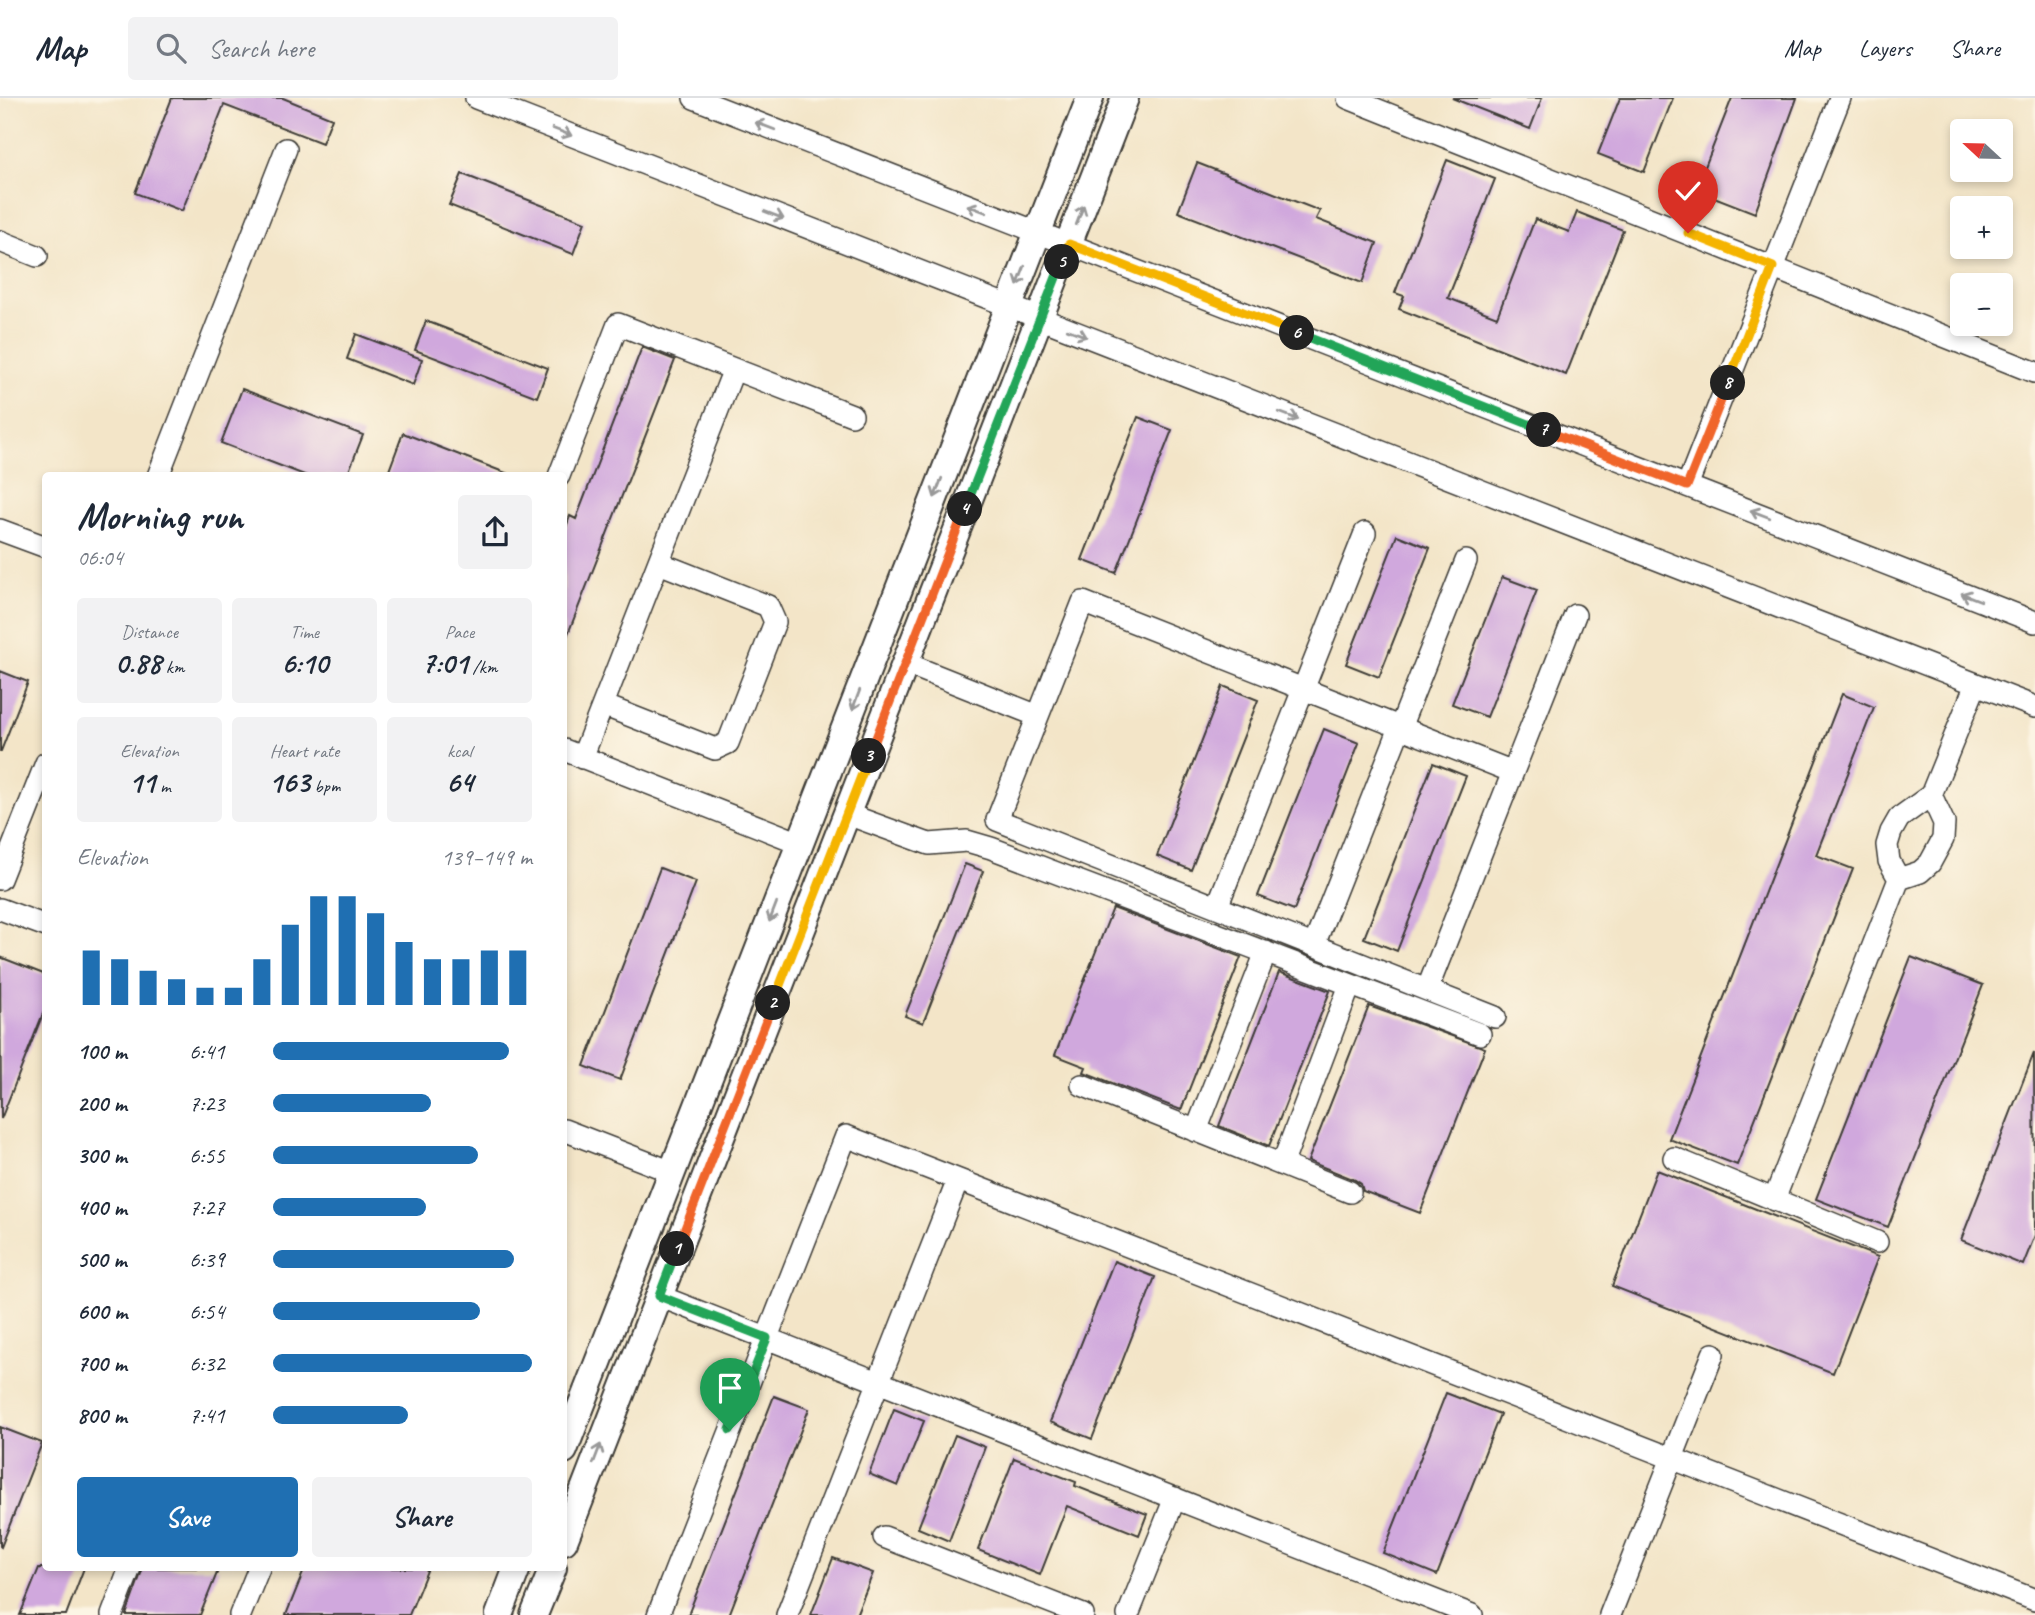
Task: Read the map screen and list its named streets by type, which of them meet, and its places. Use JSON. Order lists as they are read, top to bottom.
{
  "north": "left",
  "page": {
    "header": "Map",
    "search": "Search here",
    "nav": ["Map", "Layers", "Share"],
    "map_buttons": ["+", "−"],
    "pins": [
      "5",
      "6",
      "8",
      "7",
      "4",
      "3",
      "2",
      "1"
    ],
    "heading": ["Morning run", "06:04"],
    "stats": [
      ["Distance", "0.88 km"],
      ["Time", "6:10"],
      ["Pace", "7:01 /km"],
      ["Elevation", "11 m"],
      ["Heart rate", "163 bpm"],
      ["kcal", "64"]
    ],
    "chart": ["Elevation", "139–149 m"],
    "list": [
      {
        "name": "100 m",
        "note": "6:41"
      },
      {
        "name": "200 m",
        "note": "7:23"
      },
      {
        "name": "300 m",
        "note": "6:55"
      },
      {
        "name": "400 m",
        "note": "7:27"
      },
      {
        "name": "500 m",
        "note": "6:39"
      },
      {
        "name": "600 m",
        "note": "6:54"
      },
      {
        "name": "700 m",
        "note": "6:32"
      },
      {
        "name": "800 m",
        "note": "7:41"
      }
    ],
    "buttons": ["Save", "Share"]
  }
}
